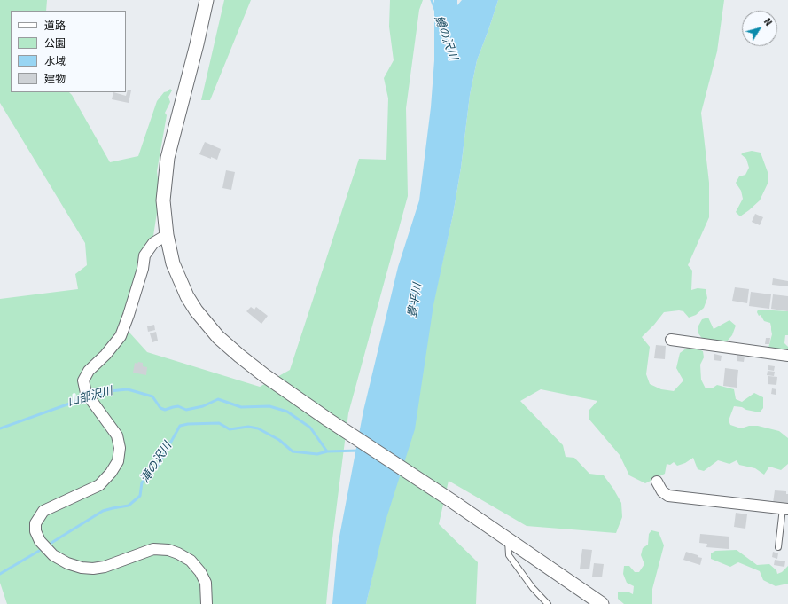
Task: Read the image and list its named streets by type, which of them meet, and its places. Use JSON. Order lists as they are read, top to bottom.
{
  "water": [
    "鱒の沢川",
    "豊平川",
    "山部沢川",
    "滝の沢川"
  ],
  "legend": [
    "道路",
    "公園",
    "水域",
    "建物"
  ],
  "north": "top right"
}
